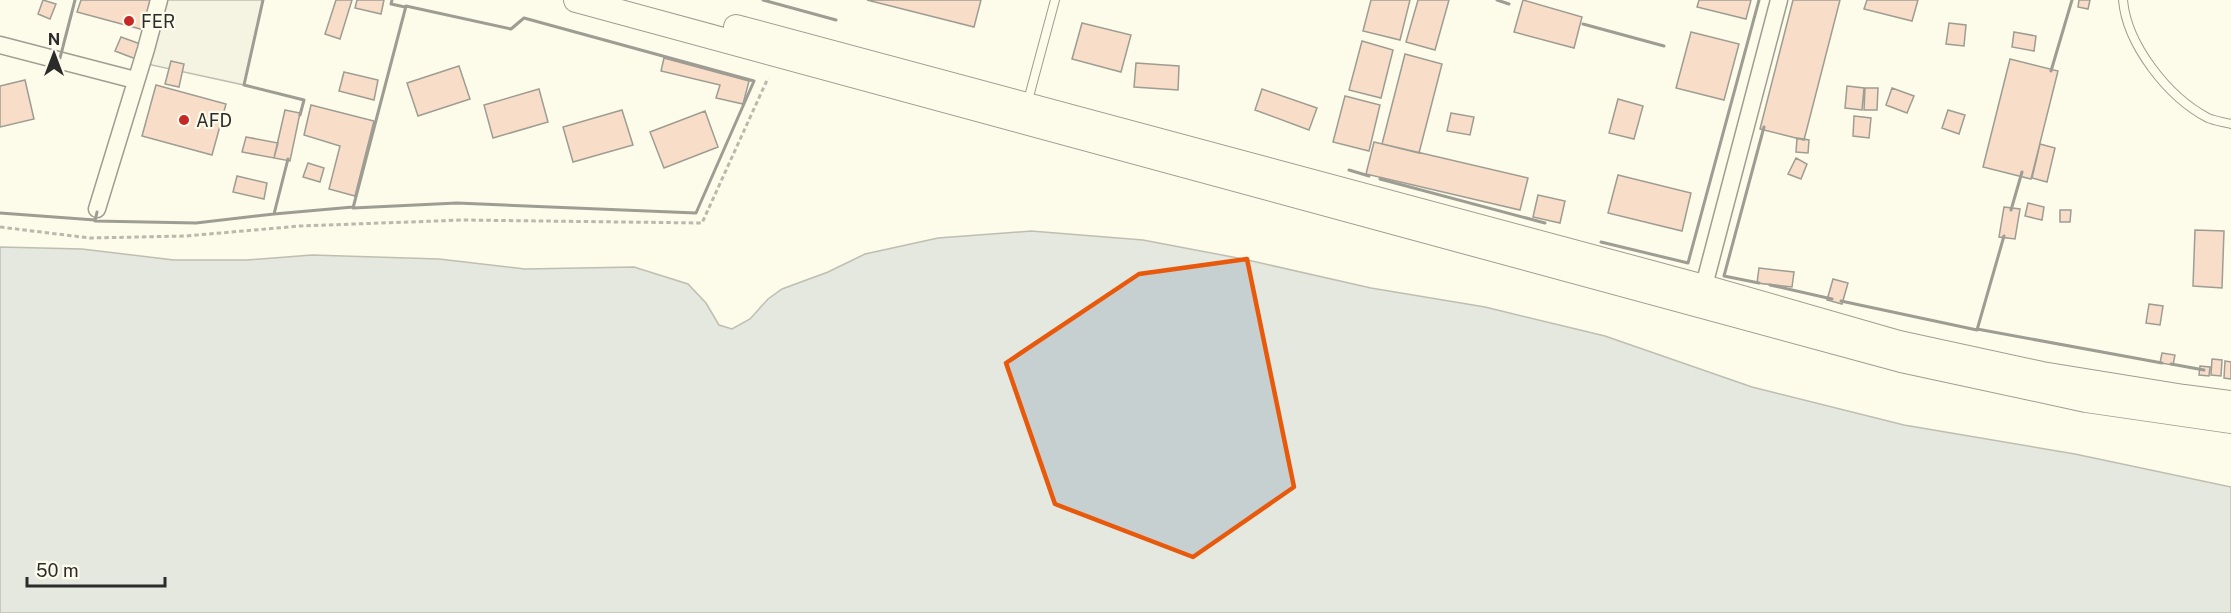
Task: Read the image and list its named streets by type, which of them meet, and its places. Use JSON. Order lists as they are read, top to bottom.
{
  "places": ["FER", "AFD"],
  "scale_bar": "50 m",
  "north": "top"
}
